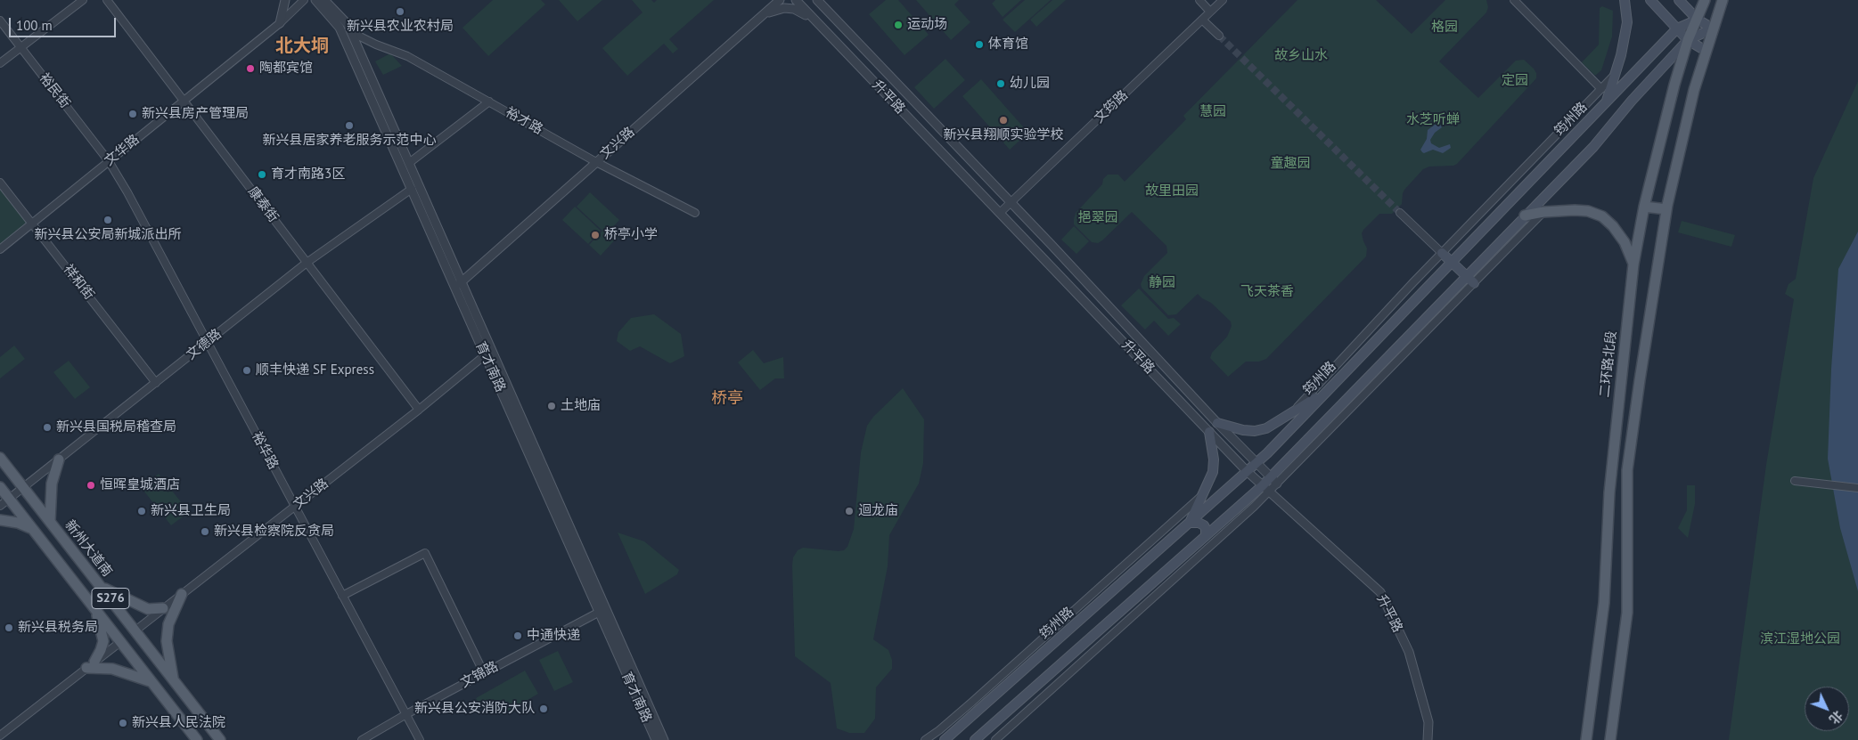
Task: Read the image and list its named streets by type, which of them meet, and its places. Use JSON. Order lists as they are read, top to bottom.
{
  "streets": {
    "main road": [
      "筠州路",
      "二环路北段",
      "新州大道南",
      "S276"
    ],
    "street": [
      "裕民街",
      "升平路",
      "文筠路",
      "裕才路",
      "文兴路",
      "文华路",
      "康泰街",
      "祥和街",
      "文德路",
      "育才南路",
      "裕华路",
      "文锦路"
    ]
  },
  "crossings": [
    ["裕民街", "文华路"],
    ["裕民街", "裕华路"],
    ["升平路", "文筠路"],
    ["升平路", "筠州路"],
    ["筠州路", "二环路北段"],
    ["裕才路", "文兴路"],
    ["裕才路", "育才南路"],
    ["文兴路", "康泰街"],
    ["文兴路", "育才南路"],
    ["文兴路", "裕华路"],
    ["文兴路", "新州大道南"],
    ["文华路", "康泰街"],
    ["文华路", "祥和街"],
    ["文华路", "裕华路"],
    ["康泰街", "文德路"],
    ["祥和街", "文德路"],
    ["文德路", "育才南路"],
    ["文德路", "裕华路"],
    ["文德路", "新州大道南"],
    ["文德路", "S276"],
    ["育才南路", "文锦路"],
    ["裕华路", "文锦路"]
  ],
  "districts": ["北大垌", "桥亭"],
  "parks": [
    "格园",
    "故乡山水",
    "定园",
    "慧园",
    "水芝听蝉",
    "童趣园",
    "故里田园",
    "挹翠园",
    "静园",
    "飞天茶香",
    "滨江湿地公园"
  ],
  "places": [
    "新兴县农业农村局",
    "运动场",
    "体育馆",
    "陶都宾馆",
    "幼儿园",
    "新兴县房产管理局",
    "新兴县翔顺实验学校",
    "新兴县居家养老服务示范中心",
    "育才南路3区",
    "新兴县公安局新城派出所",
    "桥亭小学",
    "顺丰快递 SF Express",
    "土地庙",
    "新兴县国税局稽查局",
    "恒晖皇城酒店",
    "新兴县卫生局",
    "迴龙庙",
    "新兴县检察院反贪局",
    "新兴县税务局",
    "中通快递",
    "新兴县公安消防大队",
    "新兴县人民法院"
  ],
  "scale_bar": "100 m",
  "north": "bottom right"
}
